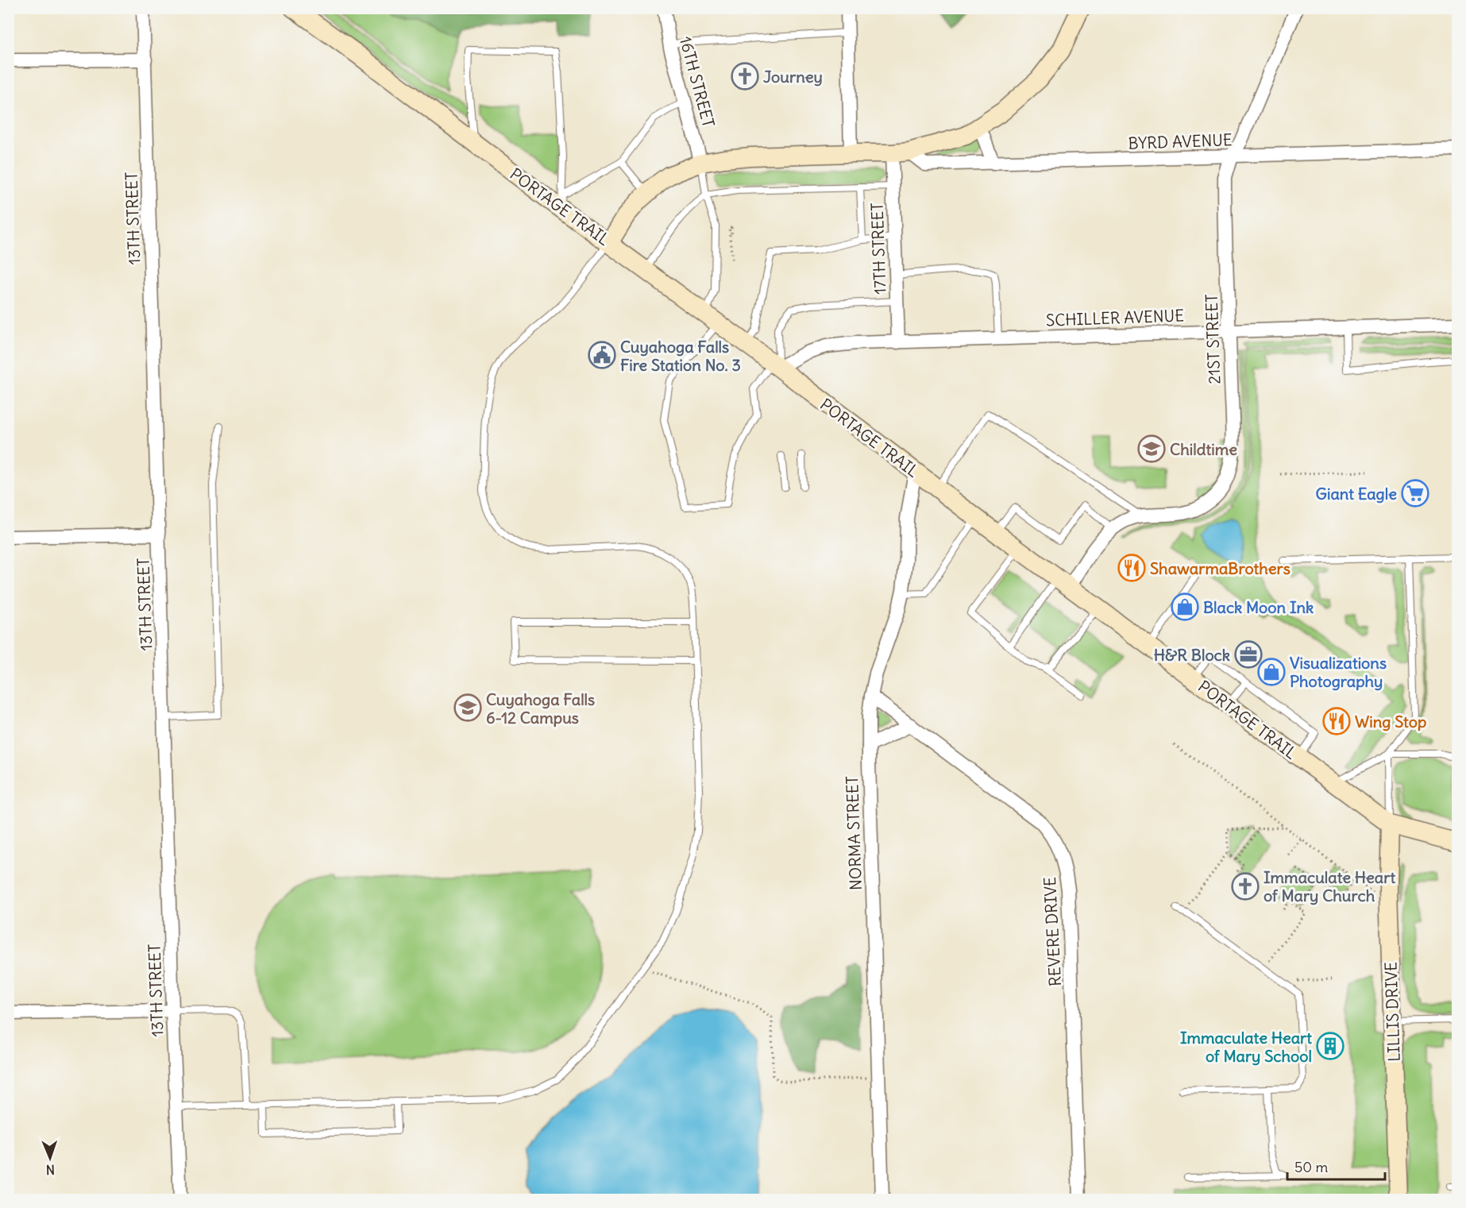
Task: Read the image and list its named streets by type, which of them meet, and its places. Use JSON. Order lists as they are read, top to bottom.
{
  "streets": {
    "main road": ["PORTAGE TRAIL", "LILLIS DRIVE"],
    "street": [
      "16TH STREET",
      "BYRD AVENUE",
      "13TH STREET",
      "17TH STREET",
      "SCHILLER AVENUE",
      "21ST STREET",
      "NORMA STREET",
      "REVERE DRIVE"
    ]
  },
  "crossings": [
    ["BYRD AVENUE", "17TH STREET"],
    ["BYRD AVENUE", "21ST STREET"],
    ["PORTAGE TRAIL", "SCHILLER AVENUE"],
    ["PORTAGE TRAIL", "21ST STREET"],
    ["PORTAGE TRAIL", "NORMA STREET"],
    ["PORTAGE TRAIL", "LILLIS DRIVE"],
    ["17TH STREET", "SCHILLER AVENUE"],
    ["SCHILLER AVENUE", "21ST STREET"],
    ["NORMA STREET", "REVERE DRIVE"]
  ],
  "places": {
    "church": ["Journey", "Immaculate Heart of Mary Church"],
    "public building": ["Cuyahoga Falls Fire Station No. 3"],
    "school or university": ["Childtime", "Cuyahoga Falls 6-12 Campus"],
    "supermarket": ["Giant Eagle"],
    "restaurant": ["ShawarmaBrothers", "Wing Stop"],
    "shop": ["Black Moon Ink", "Visualizations Photography"],
    "office": ["H&R Block"],
    "building": ["Immaculate Heart of Mary School"]
  },
  "scale_bar": "50 m",
  "north": "bottom"
}
